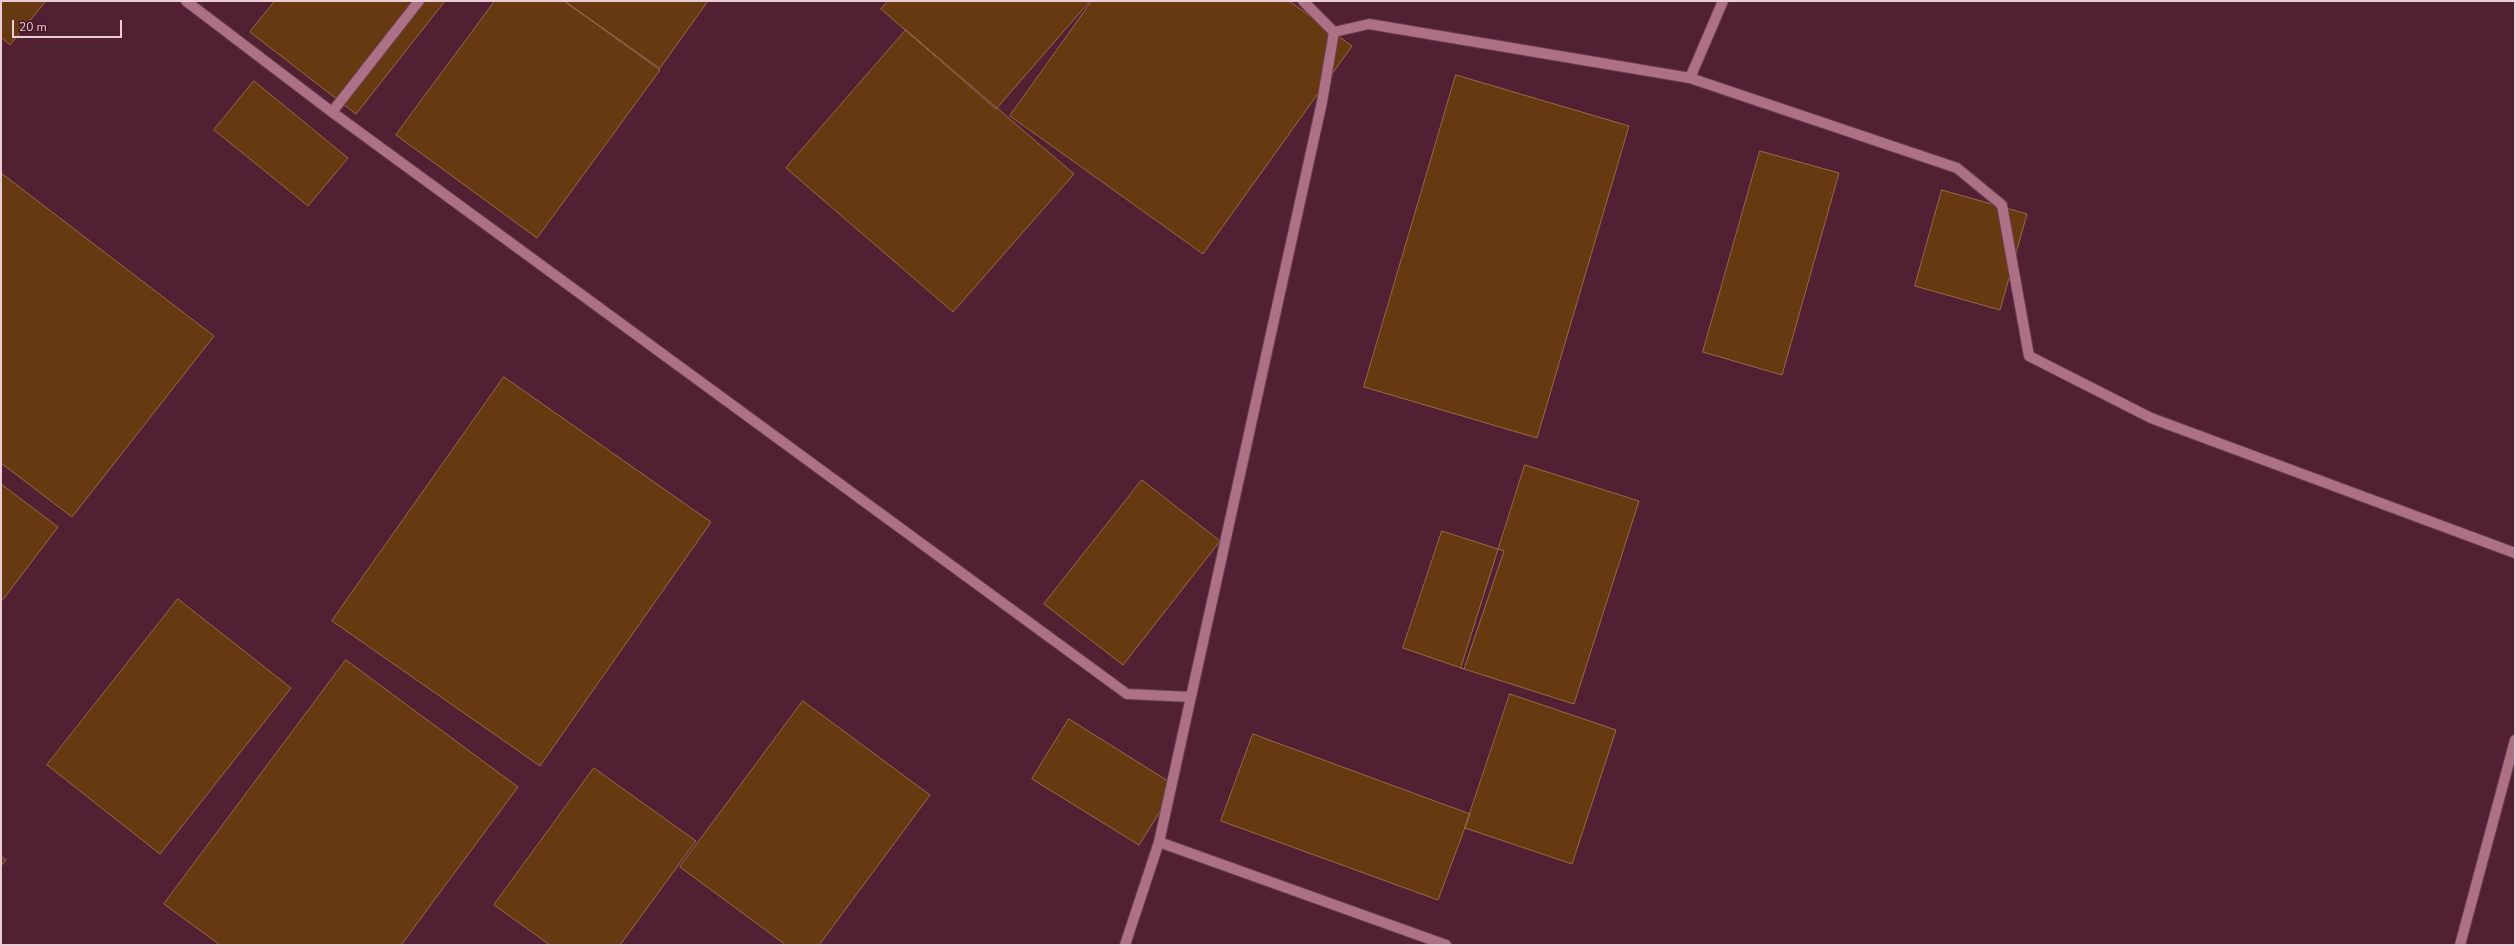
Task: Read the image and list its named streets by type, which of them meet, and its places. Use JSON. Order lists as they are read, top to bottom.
{
  "scale_bar": "20 m"
}
